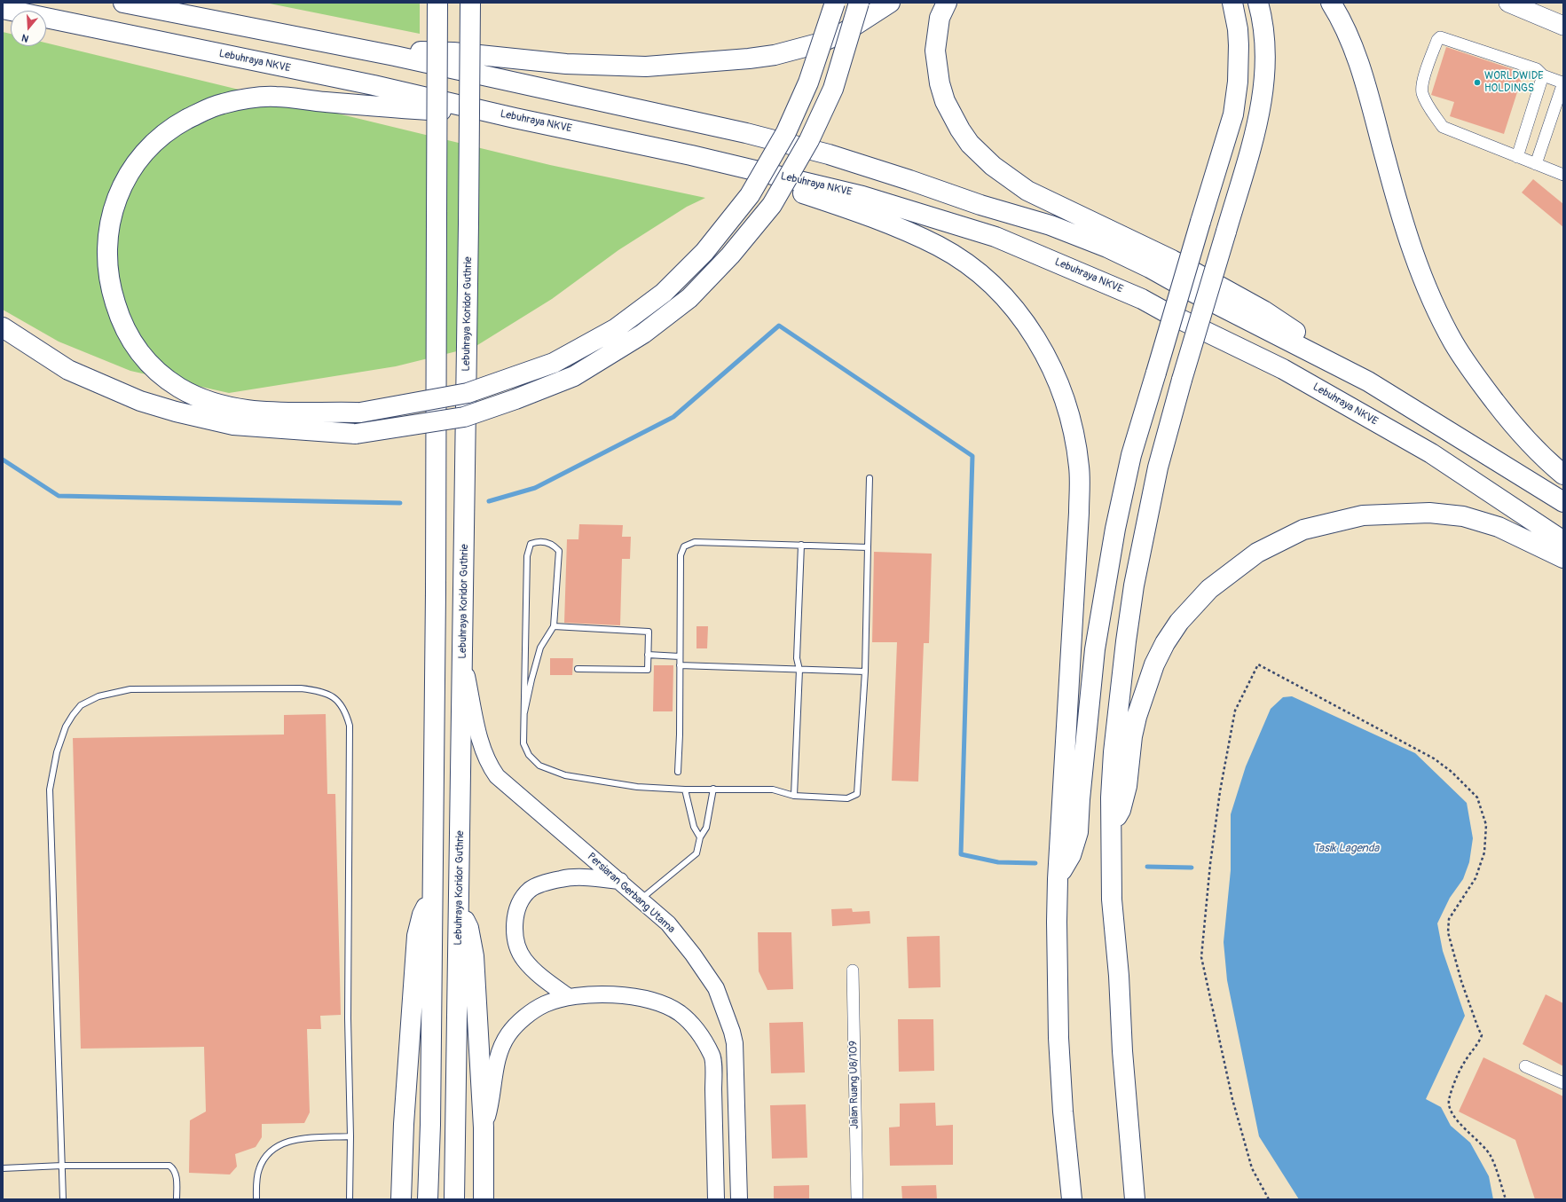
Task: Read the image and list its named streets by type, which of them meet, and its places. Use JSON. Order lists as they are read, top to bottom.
{
  "streets": {
    "highway": ["Lebuhraya NKVE", "Lebuhraya Koridor Guthrie"],
    "main road": ["Persiaran Gerbang Utama"],
    "street": ["Jalan Ruang U8/109"]
  },
  "crossings": [
    ["Lebuhraya Koridor Guthrie", "Persiaran Gerbang Utama"]
  ],
  "water": ["Tasik Lagenda"],
  "places": ["WORLDWIDE HOLDINGS"],
  "north": "bottom"
}
